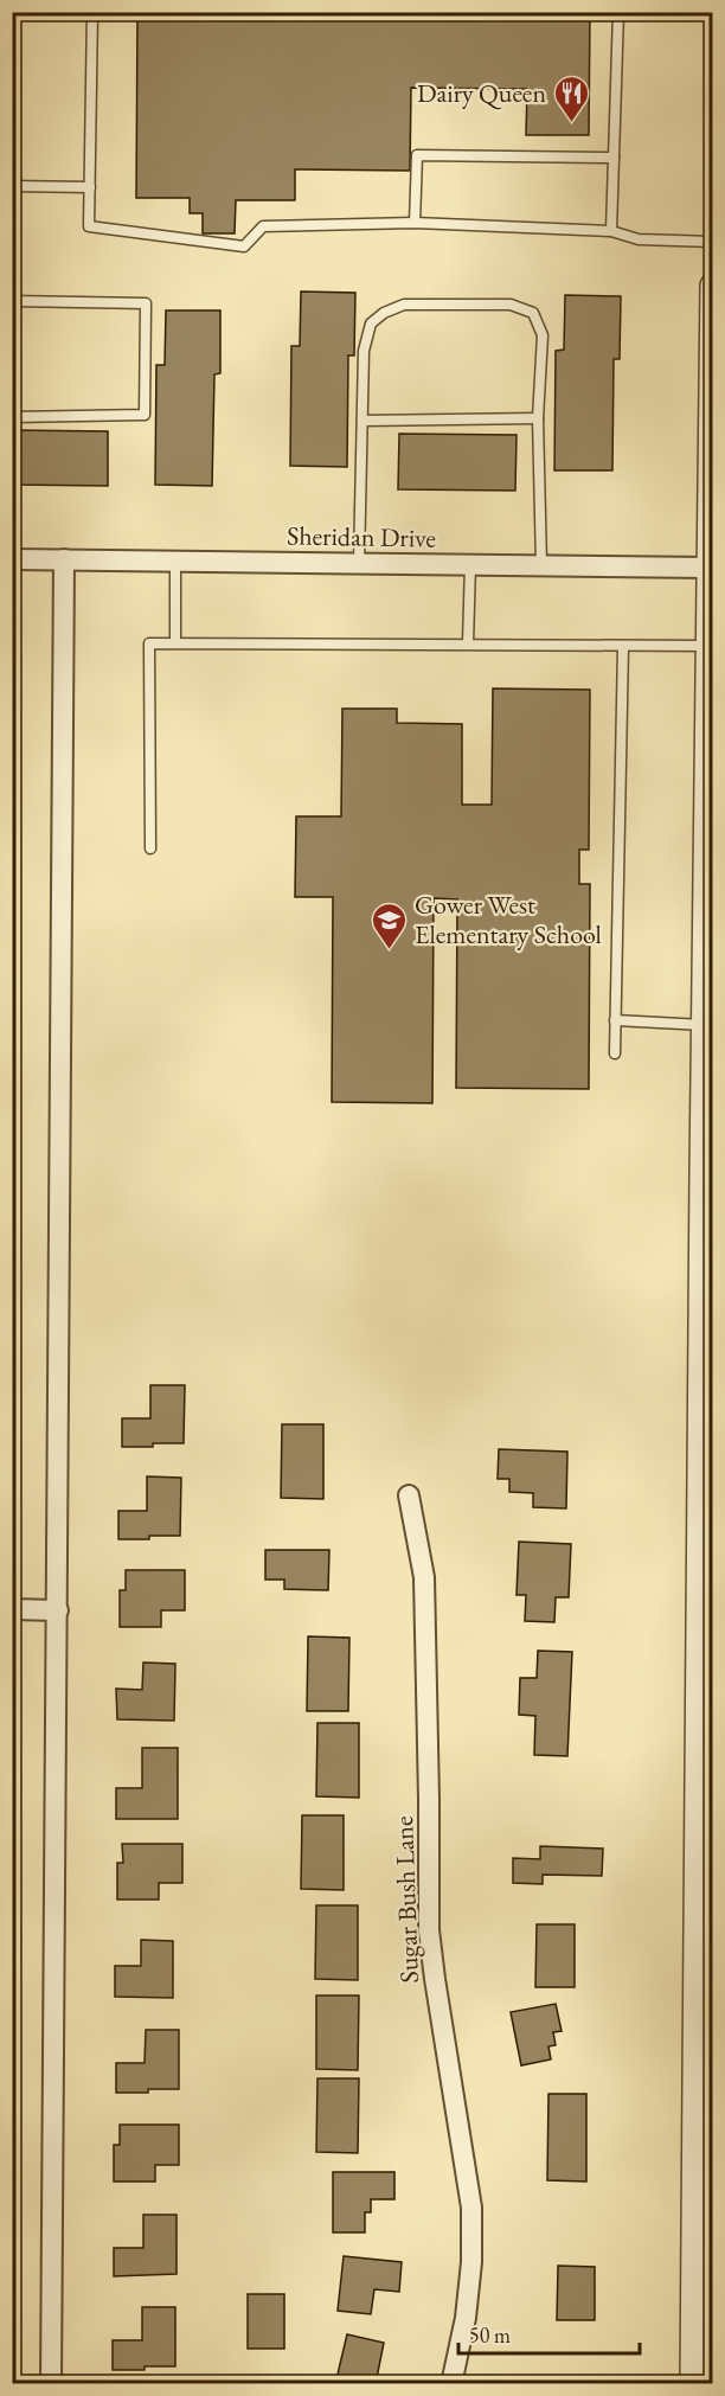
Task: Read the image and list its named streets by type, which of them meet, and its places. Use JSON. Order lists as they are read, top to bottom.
{
  "streets": {
    "street": ["Sheridan Drive", "Sugar Bush Lane"]
  },
  "places": {
    "restaurant": ["Dairy Queen"],
    "school or university": ["Gower West Elementary School"]
  },
  "scale_bar": "50 m"
}
